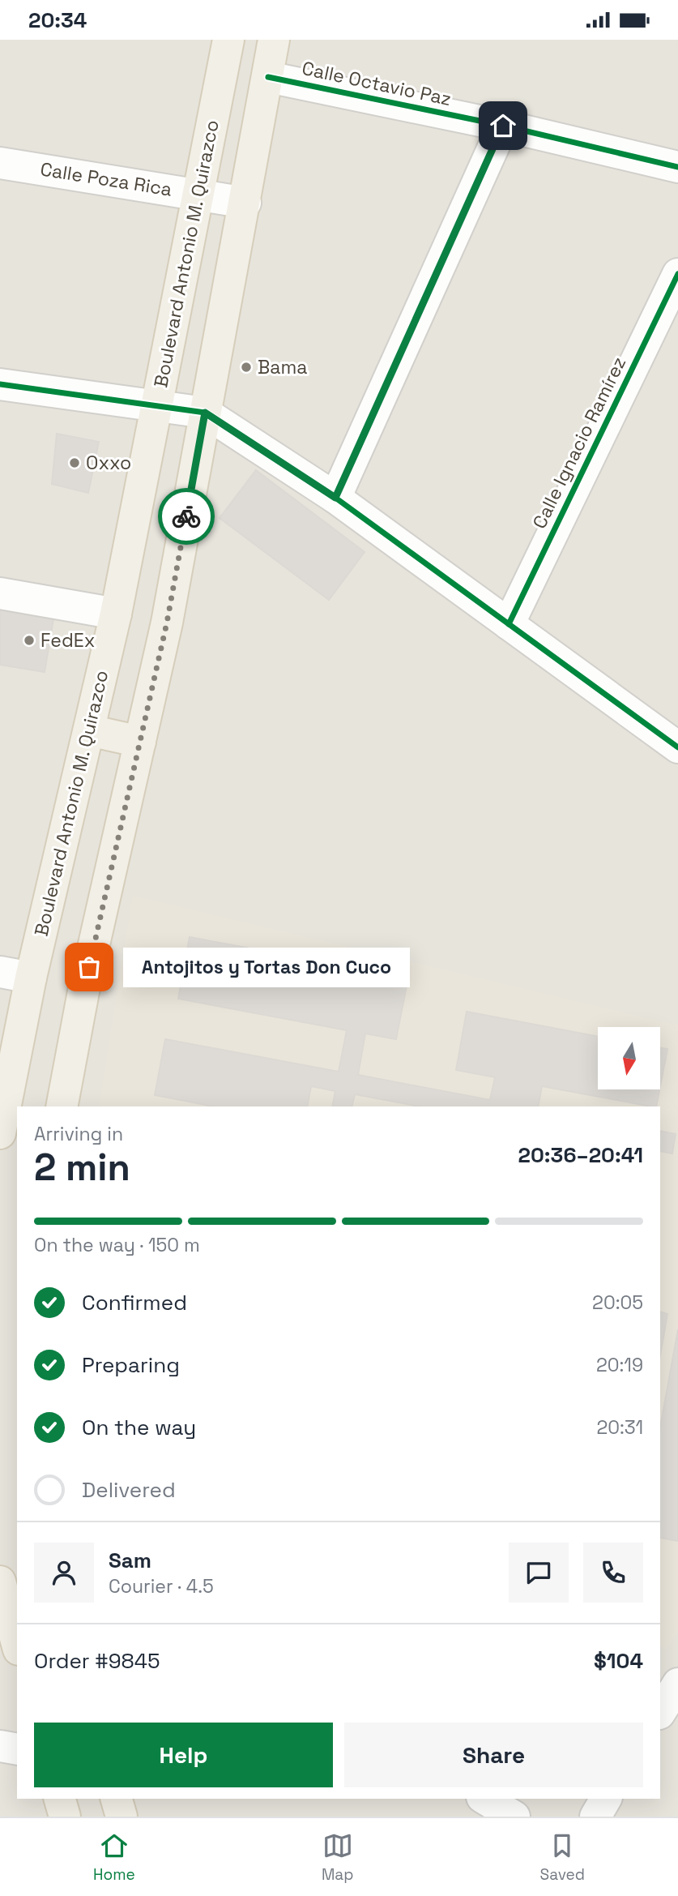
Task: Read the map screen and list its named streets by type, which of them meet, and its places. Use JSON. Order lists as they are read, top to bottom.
{
  "streets": {
    "main road": ["Boulevard Antonio M. Quirazco"],
    "street": ["Calle Octavio Paz", "Calle Poza Rica", "Calle Ignacio Ramírez"]
  },
  "crossings": [
    ["Calle Poza Rica", "Boulevard Antonio M. Quirazco"]
  ],
  "places": [
    "Bama",
    "Oxxo",
    "FedEx",
    "Antojitos y Tortas Don Cuco"
  ],
  "north": "bottom",
  "page": {
    "status": "20:34",
    "bubble": "Antojitos y Tortas Don Cuco",
    "heading": ["2 min", "Arriving in", "20:36–20:41"],
    "panel": [
      "Sam",
      "Courier · 4.5",
      "Order #9845",
      "$104"
    ],
    "bar": "On the way · 150 m",
    "list": [
      ["Confirmed", "20:05"],
      ["Preparing", "20:19"],
      ["On the way", "20:31"],
      "Delivered"
    ],
    "buttons": ["Help", "Share"],
    "tabs": ["Home", "Map", "Saved"]
  }
}
